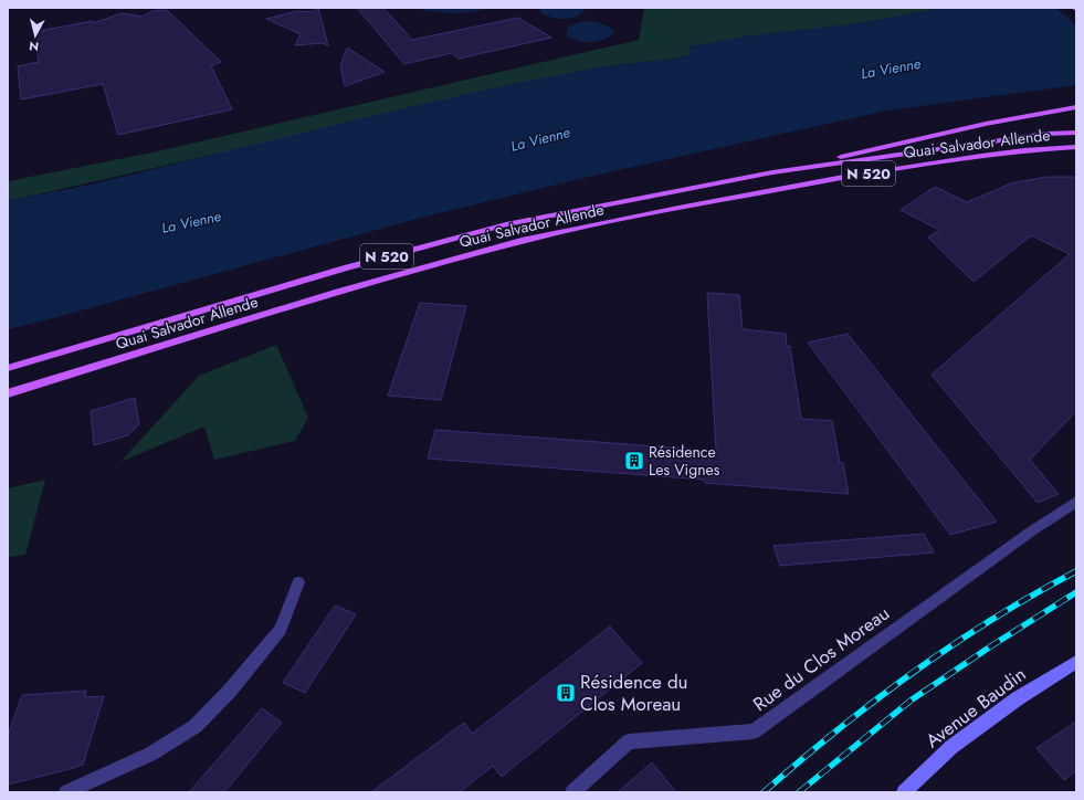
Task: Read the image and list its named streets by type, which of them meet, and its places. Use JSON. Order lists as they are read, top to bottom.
{
  "streets": {
    "main road": ["Quai Salvador Allende", "N 520", "Avenue Baudin"],
    "street": ["Rue du Clos Moreau"]
  },
  "water": ["La Vienne"],
  "places": {
    "building": ["Résidence Les Vignes", "Résidence du Clos Moreau"]
  },
  "north": "bottom"
}
